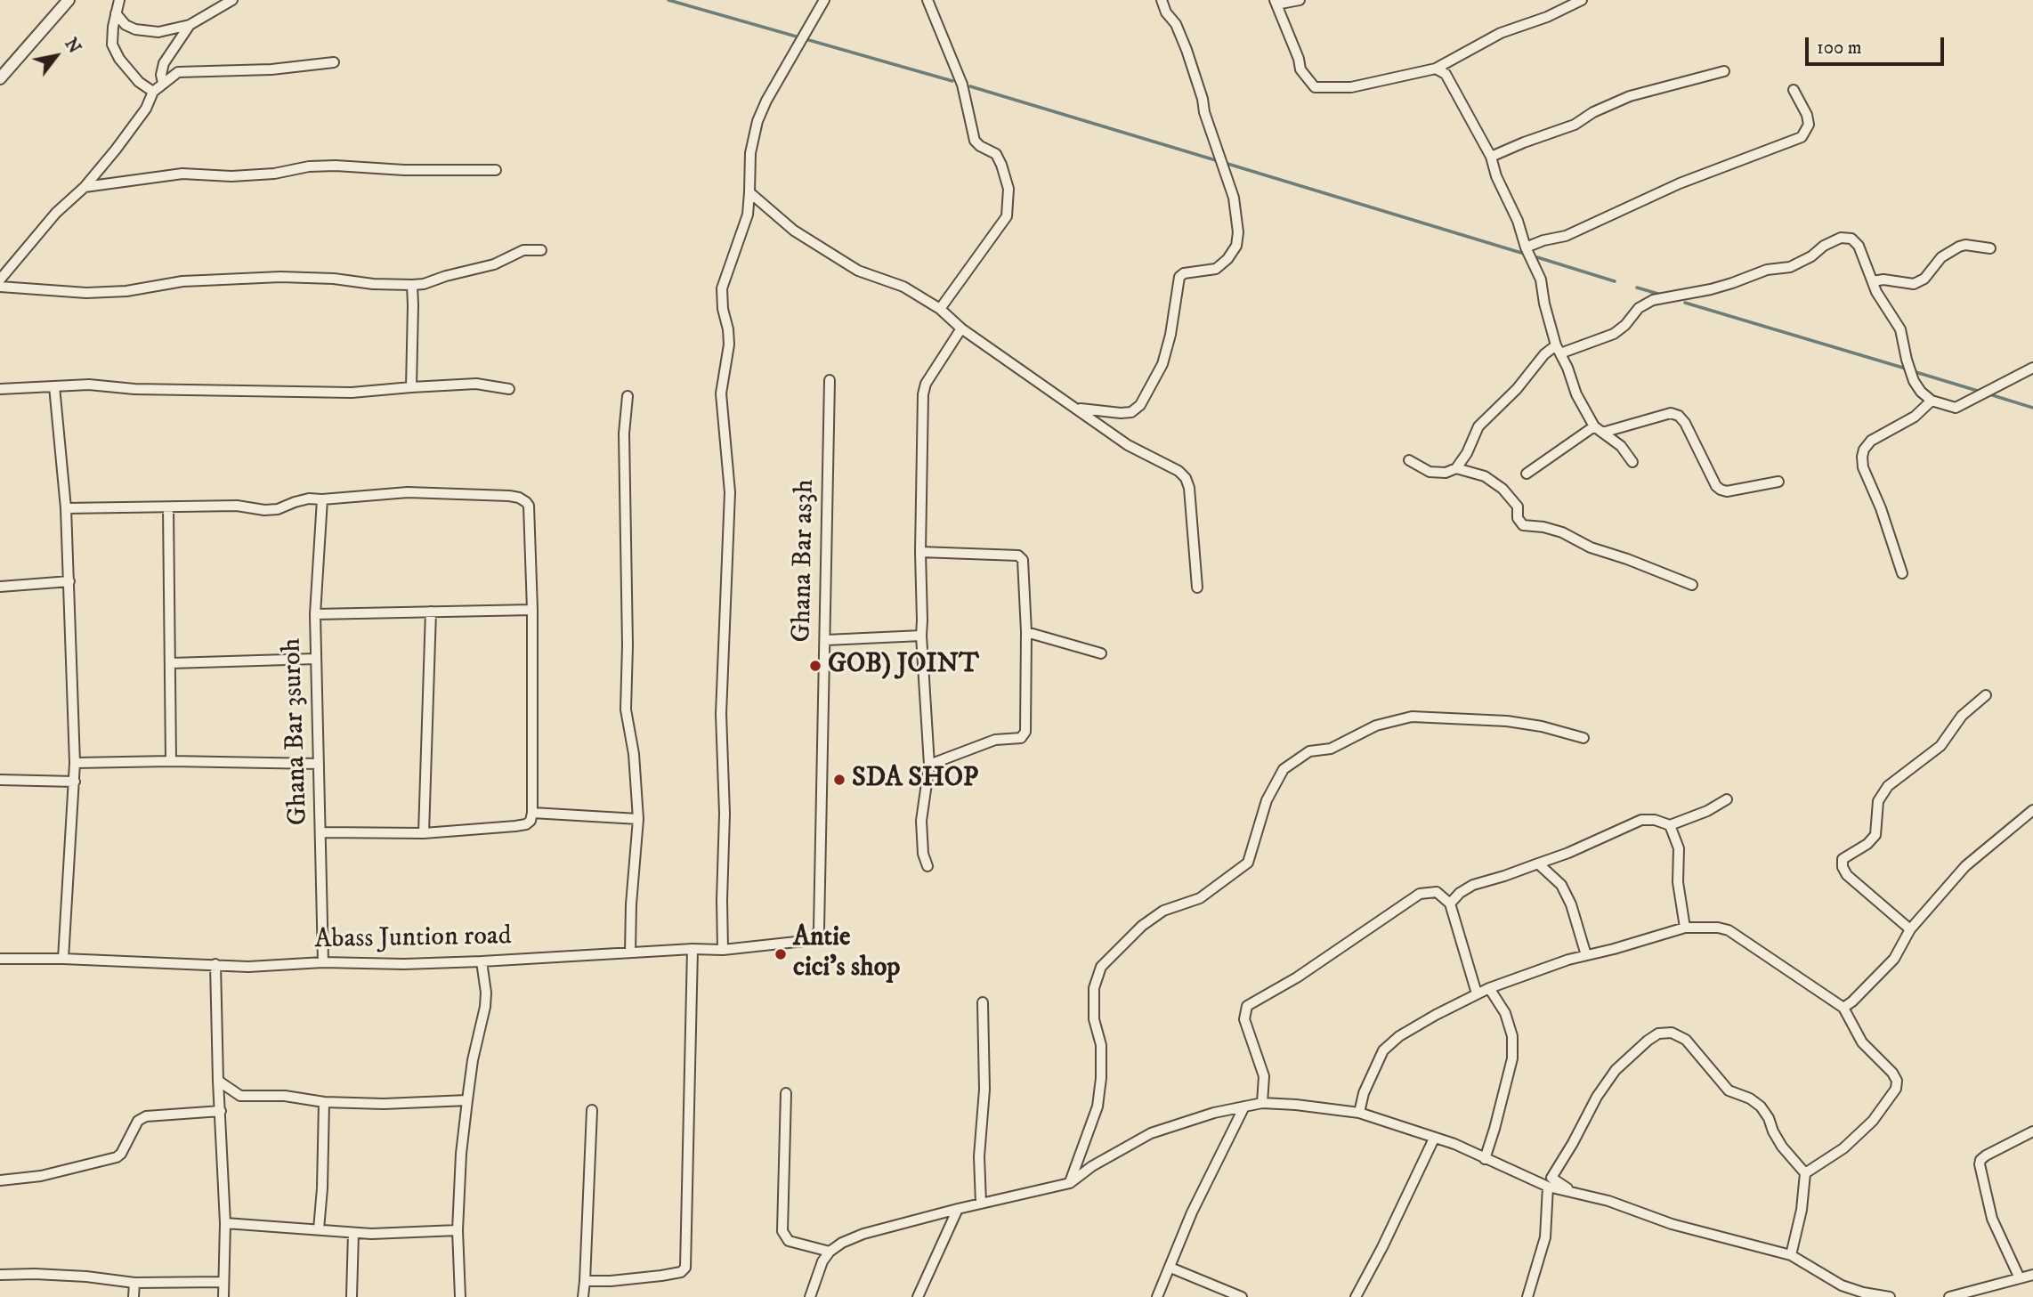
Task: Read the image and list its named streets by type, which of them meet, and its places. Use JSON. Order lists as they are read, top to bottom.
{
  "streets": {
    "street": ["Ghana Bar as3h", "Ghana Bar 3suroh", "Abass Juntion road"]
  },
  "crossings": [
    ["Ghana Bar as3h", "Abass Juntion road"],
    ["Ghana Bar 3suroh", "Abass Juntion road"]
  ],
  "places": ["GOB) JOINT", "SDA SHOP", "Antie cici's shop"],
  "scale_bar": "100 m",
  "north": "top right"
}
